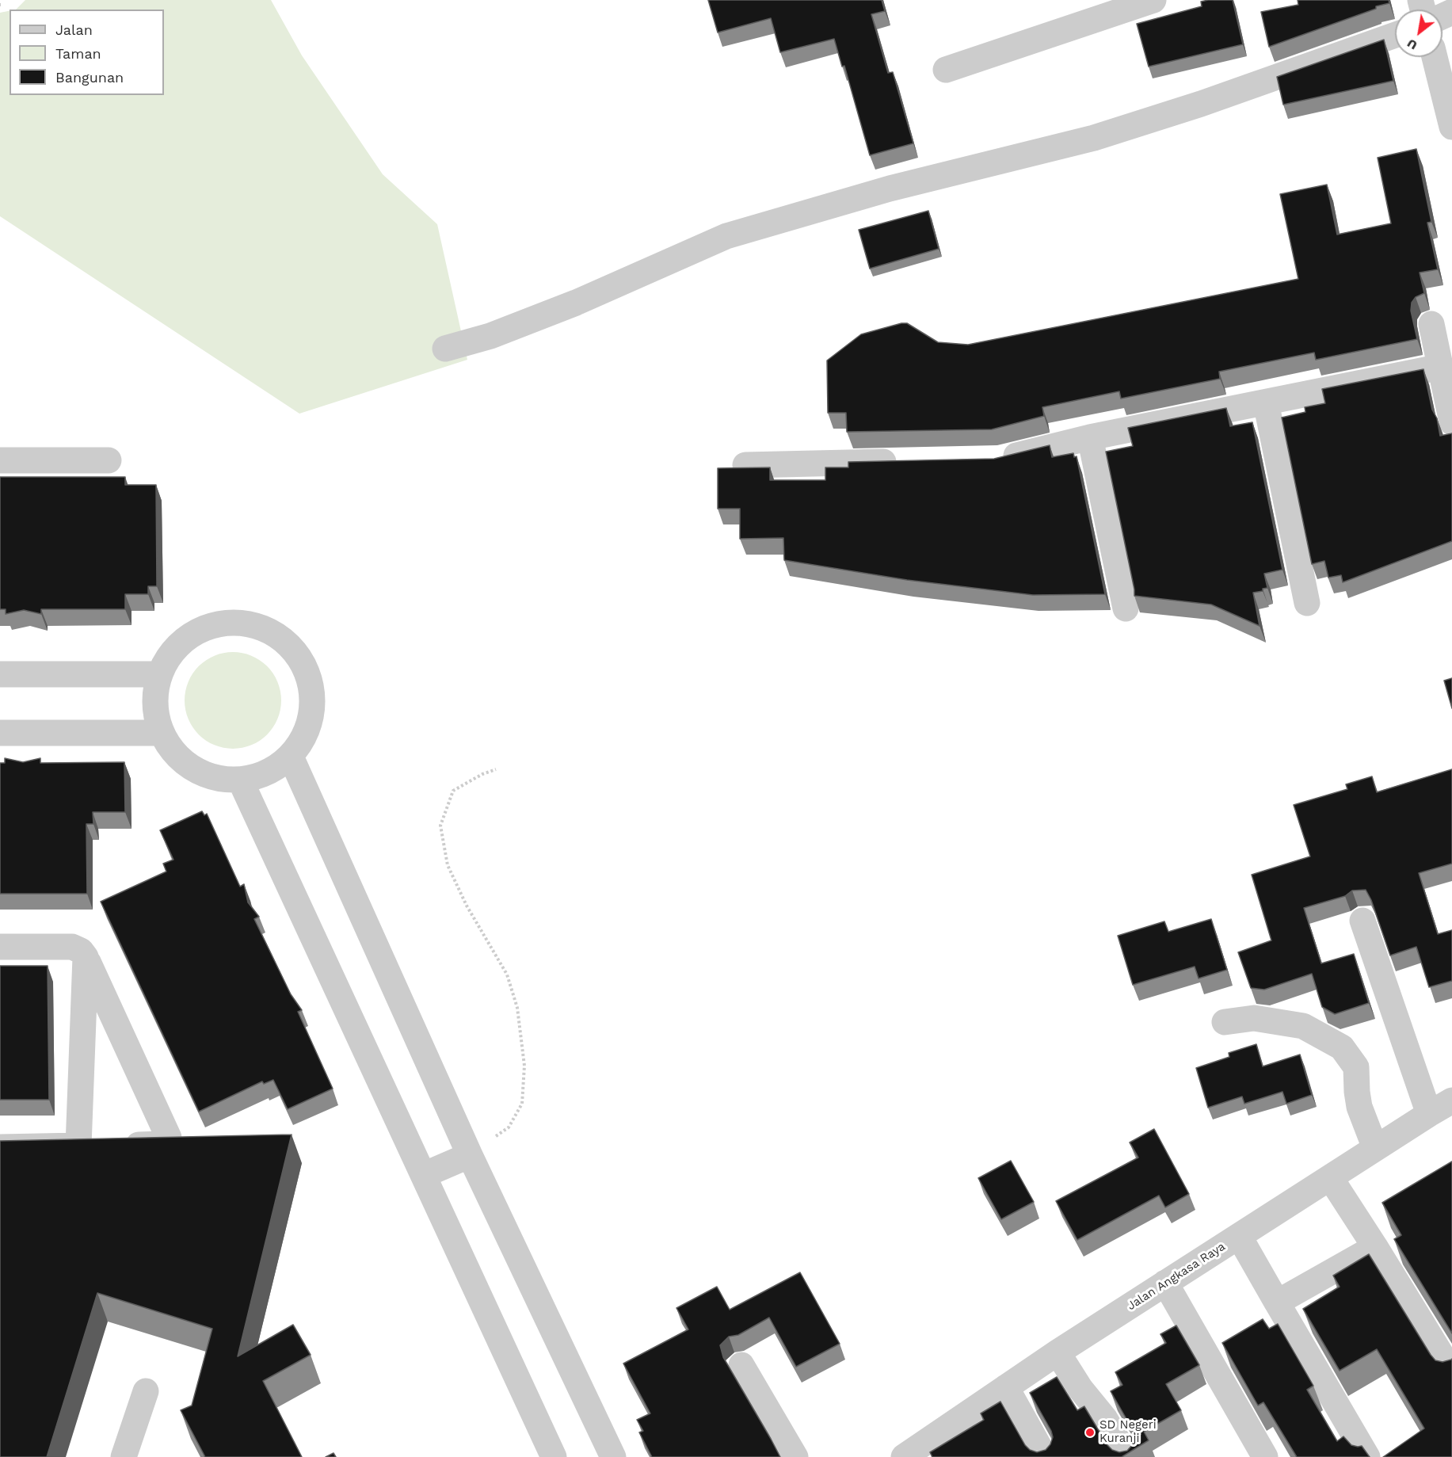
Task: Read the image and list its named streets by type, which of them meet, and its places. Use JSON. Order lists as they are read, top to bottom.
{
  "streets": {
    "street": ["Jalan Angkasa Raya"]
  },
  "places": ["SD Negeri Kuranji"],
  "legend": ["Jalan", "Taman", "Bangunan"],
  "north": "bottom left"
}
